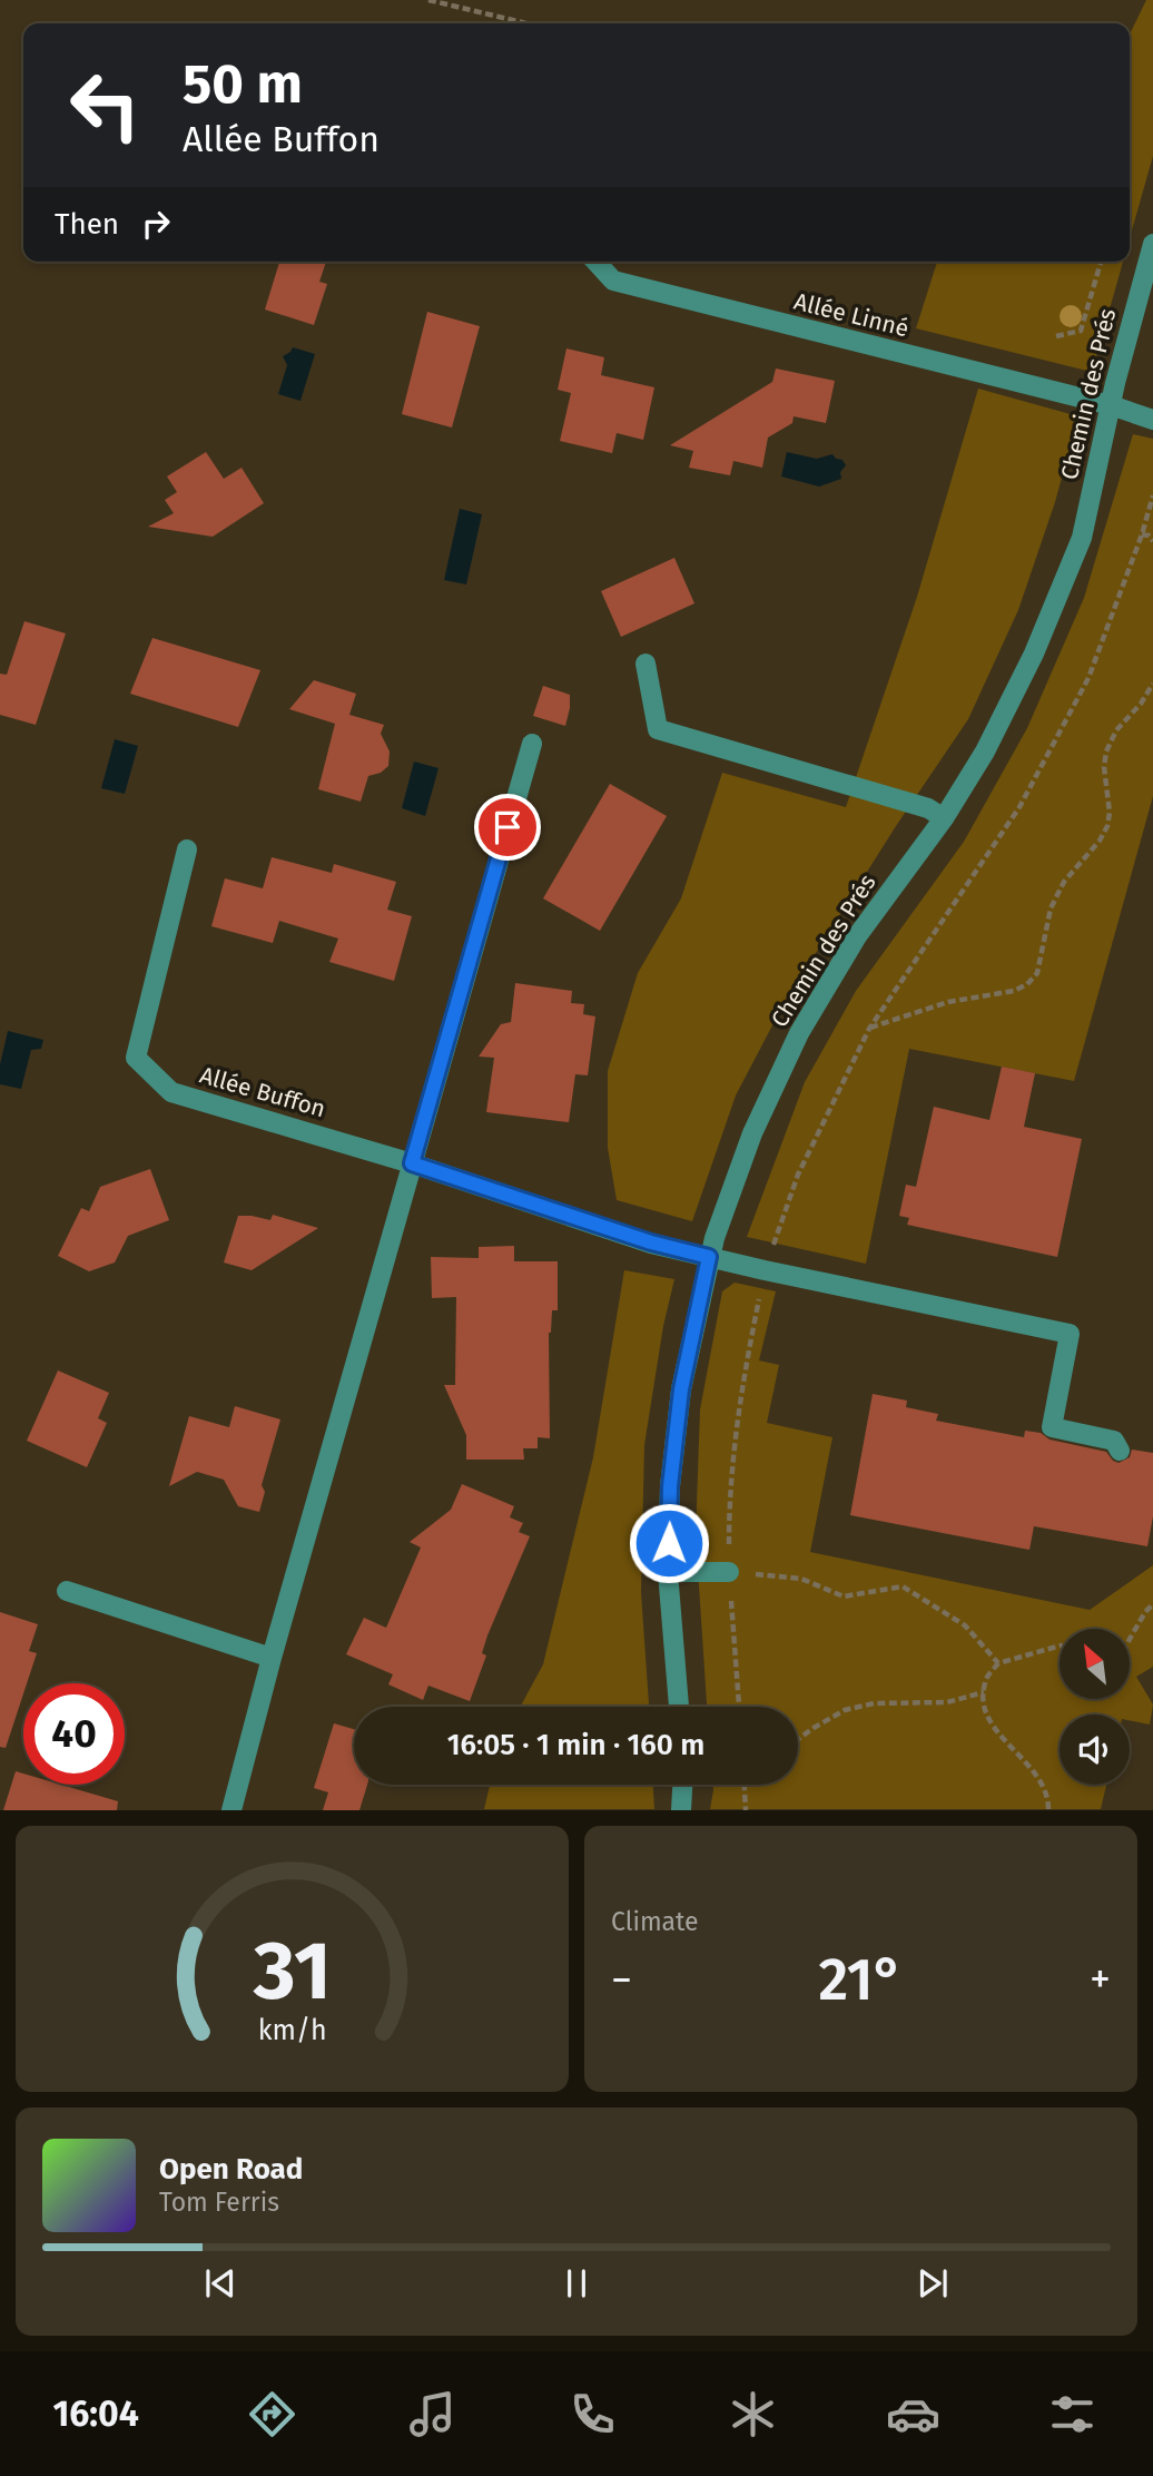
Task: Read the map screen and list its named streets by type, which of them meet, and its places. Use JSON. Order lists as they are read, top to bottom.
{
  "streets": {
    "street": ["Allée Linné", "Chemin des Prés", "Allée Buffon"]
  },
  "crossings": [
    ["Allée Linné", "Chemin des Prés"],
    ["Chemin des Prés", "Allée Buffon"]
  ],
  "north": "top left",
  "page": {
    "turn": ["50 m", "Allée Buffon"],
    "then": "Then",
    "limit": "40",
    "trip": "16:05 · 1 min · 160 m",
    "tile": "Climate",
    "heat": ["−", "21°", "+"],
    "song": ["Open Road", "Tom Ferris"],
    "tabs": "16:04",
    "gauge": ["31", "km/h"]
  }
}
